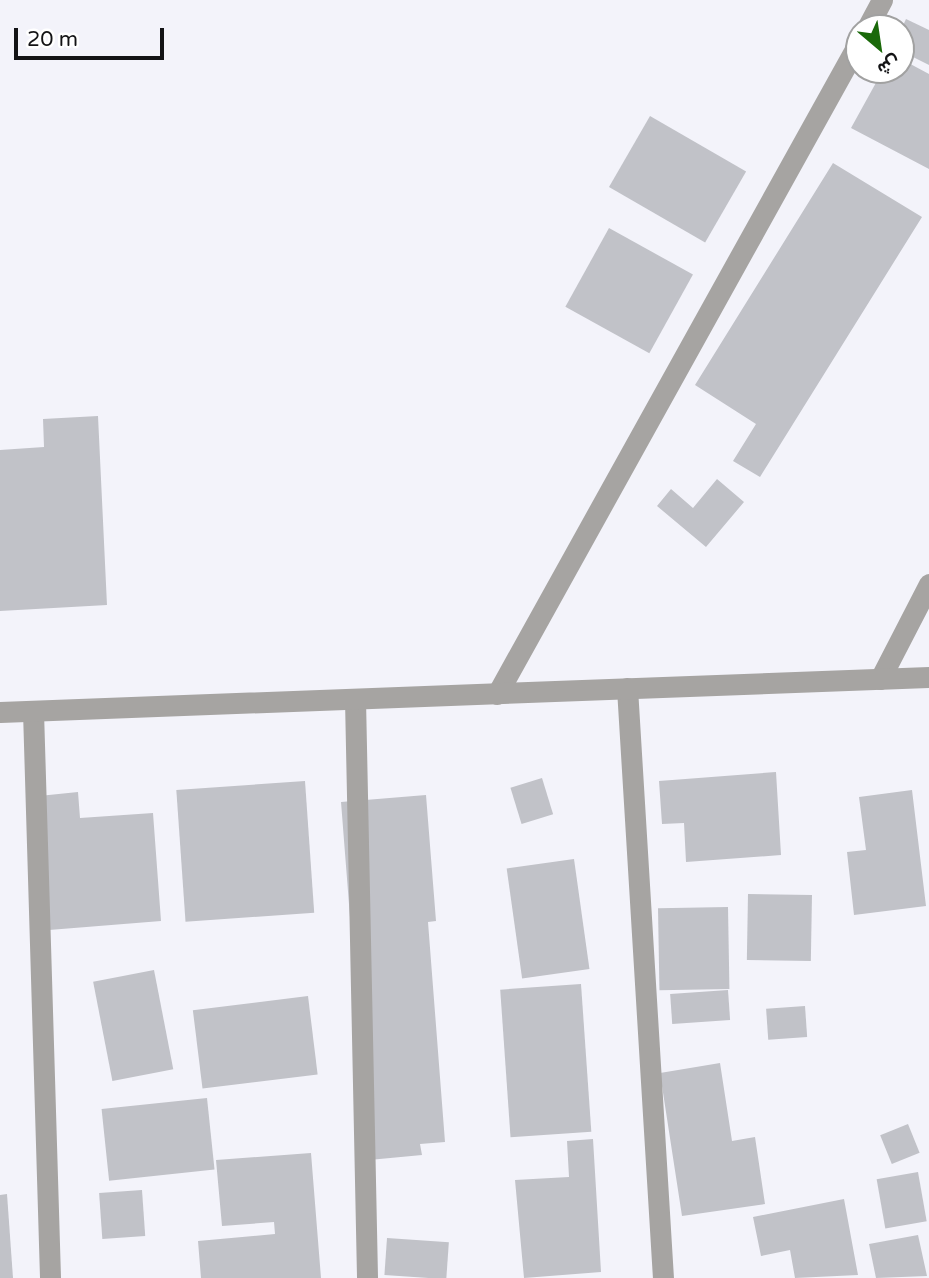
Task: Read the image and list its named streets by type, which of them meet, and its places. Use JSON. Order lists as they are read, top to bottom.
{
  "scale_bar": "20 m",
  "north": "bottom right"
}
